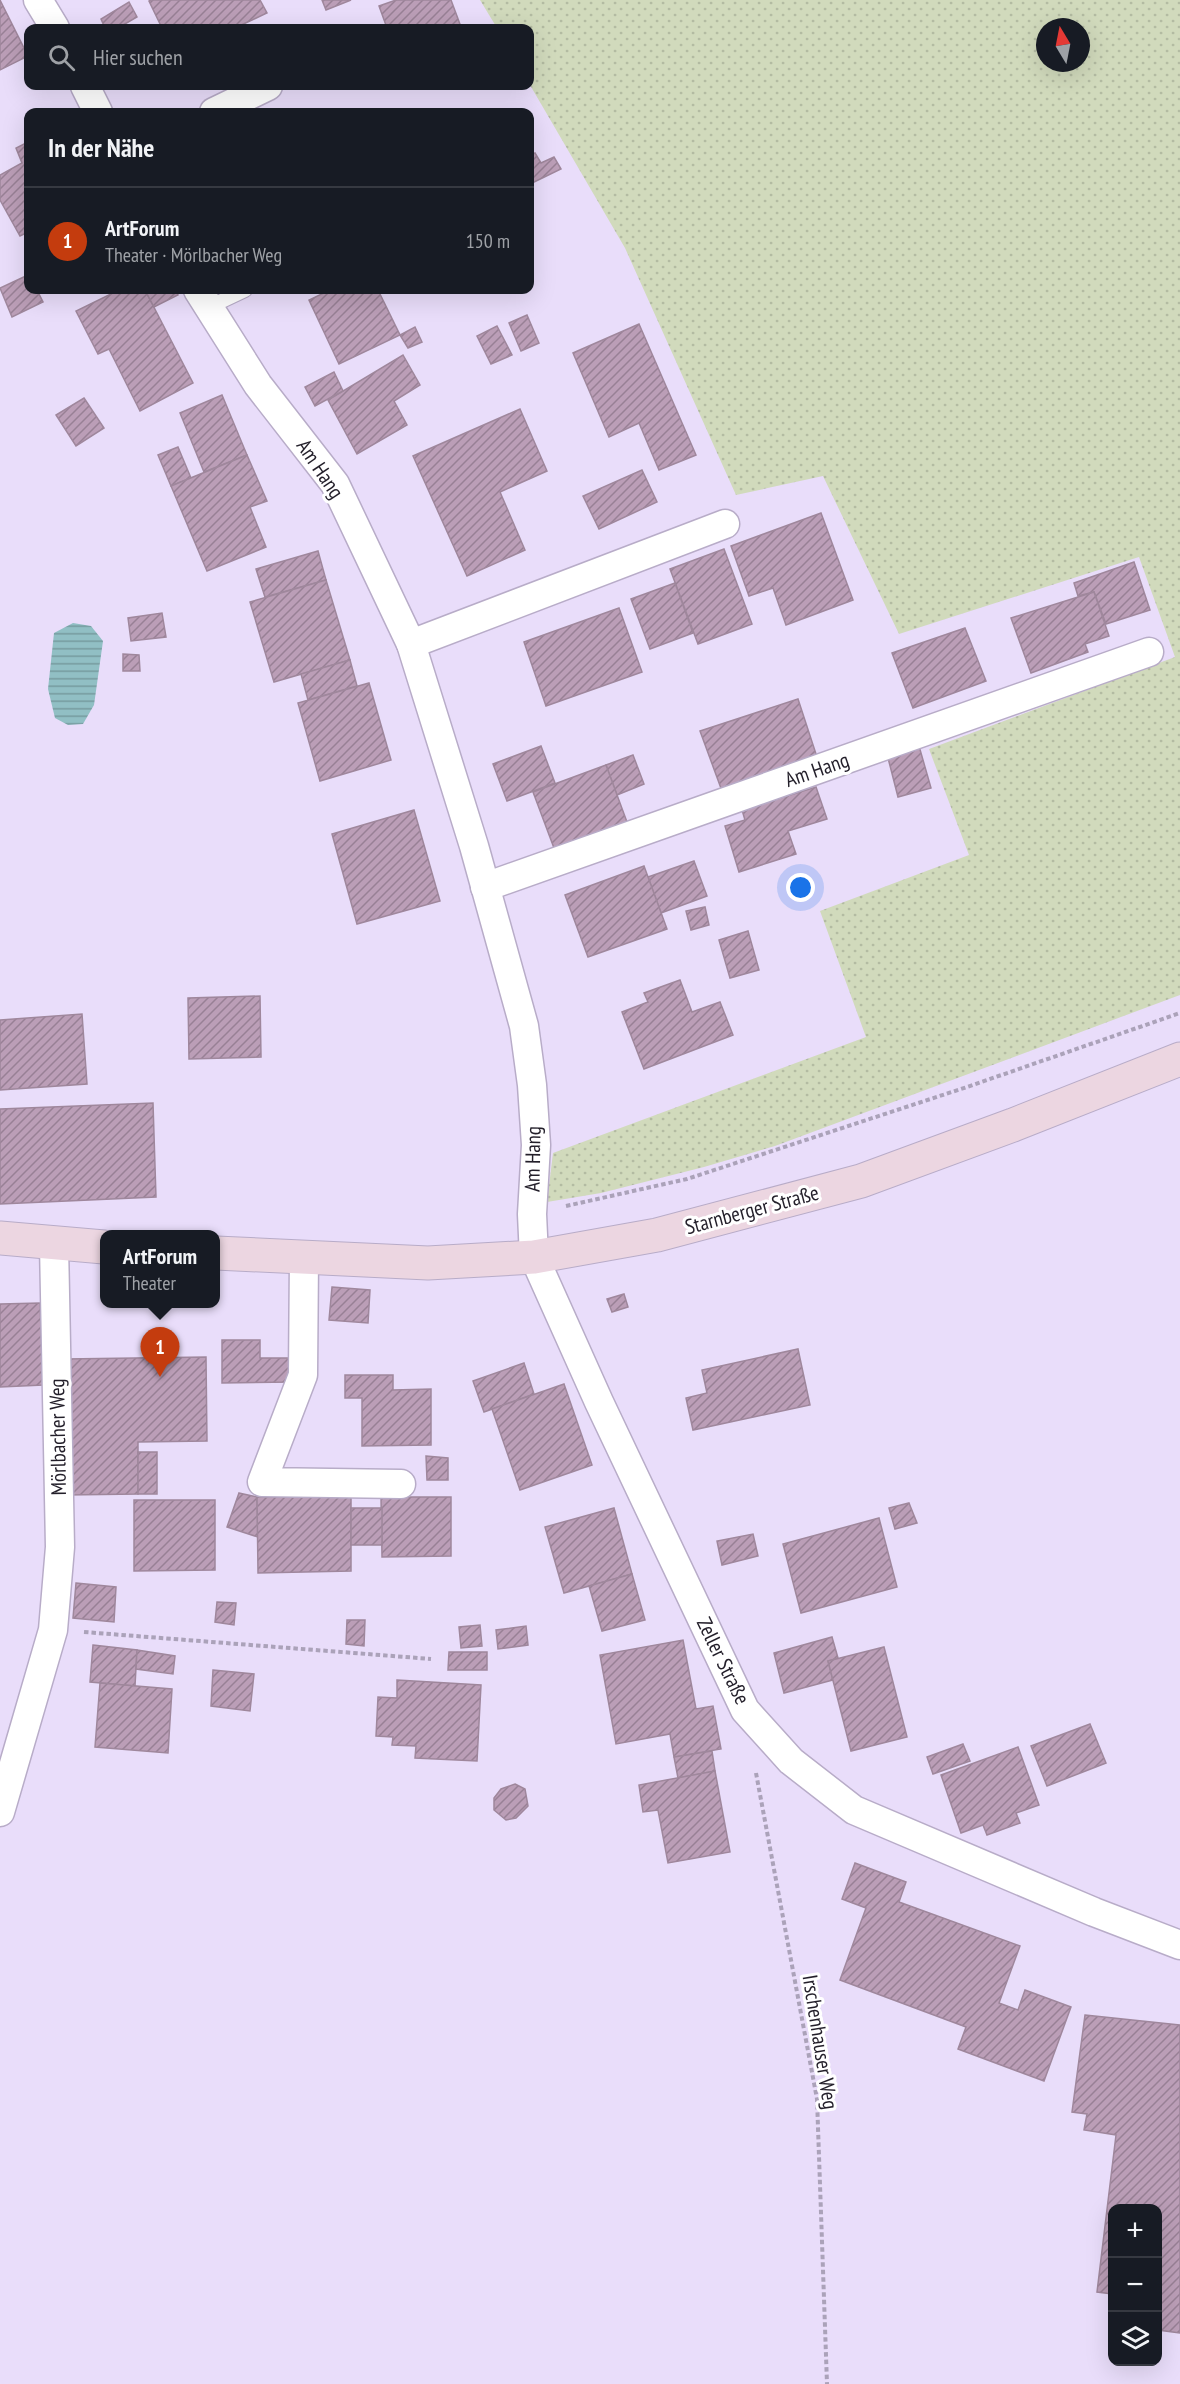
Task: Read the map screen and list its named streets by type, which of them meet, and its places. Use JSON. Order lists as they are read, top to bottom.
{
  "streets": {
    "main road": ["Starnberger Straße"],
    "street": ["Am Hang", "Mörlbacher Weg", "Zeller Straße"],
    "path": ["Irschenhauser Weg"]
  },
  "crossings": [
    ["Am Hang", "Starnberger Straße"],
    ["Am Hang", "Zeller Straße"],
    ["Starnberger Straße", "Zeller Straße"]
  ],
  "north": "top",
  "page": {
    "search": "Hier suchen",
    "heading": "In der Nähe",
    "list": [
      {
        "mark": "1",
        "name": "ArtForum",
        "note": "Theater · Mörlbacher Weg",
        "value": "150 m"
      }
    ],
    "popup": ["ArtForum", "Theater"],
    "pins": "1",
    "map_buttons": ["+", "−"]
  }
}
